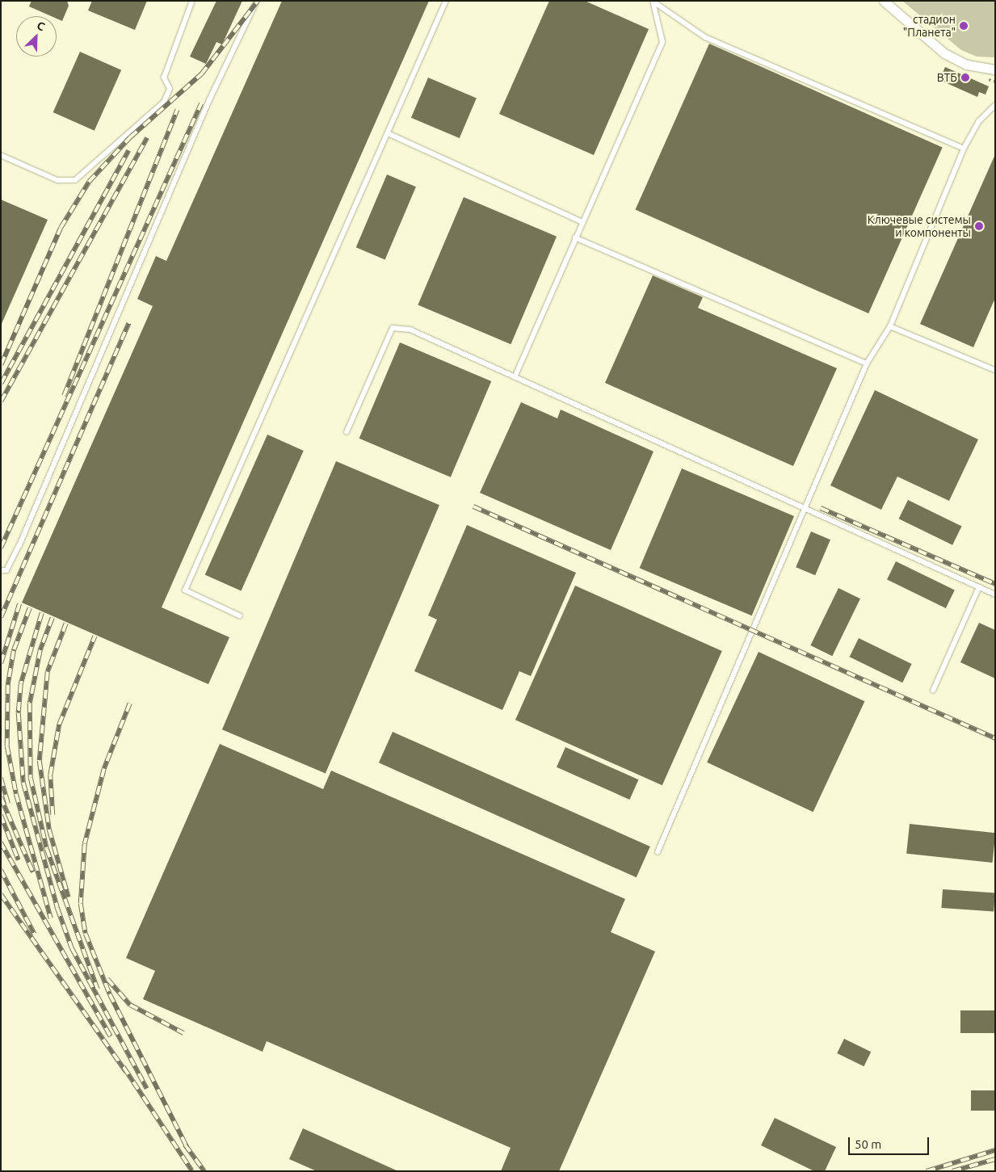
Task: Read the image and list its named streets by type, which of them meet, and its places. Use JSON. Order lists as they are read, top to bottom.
{
  "places": ["стадион \"Планета\"", "ВТБ", "Ключевые системы и компоненты"],
  "scale_bar": "50 m",
  "north": "top right"
}
